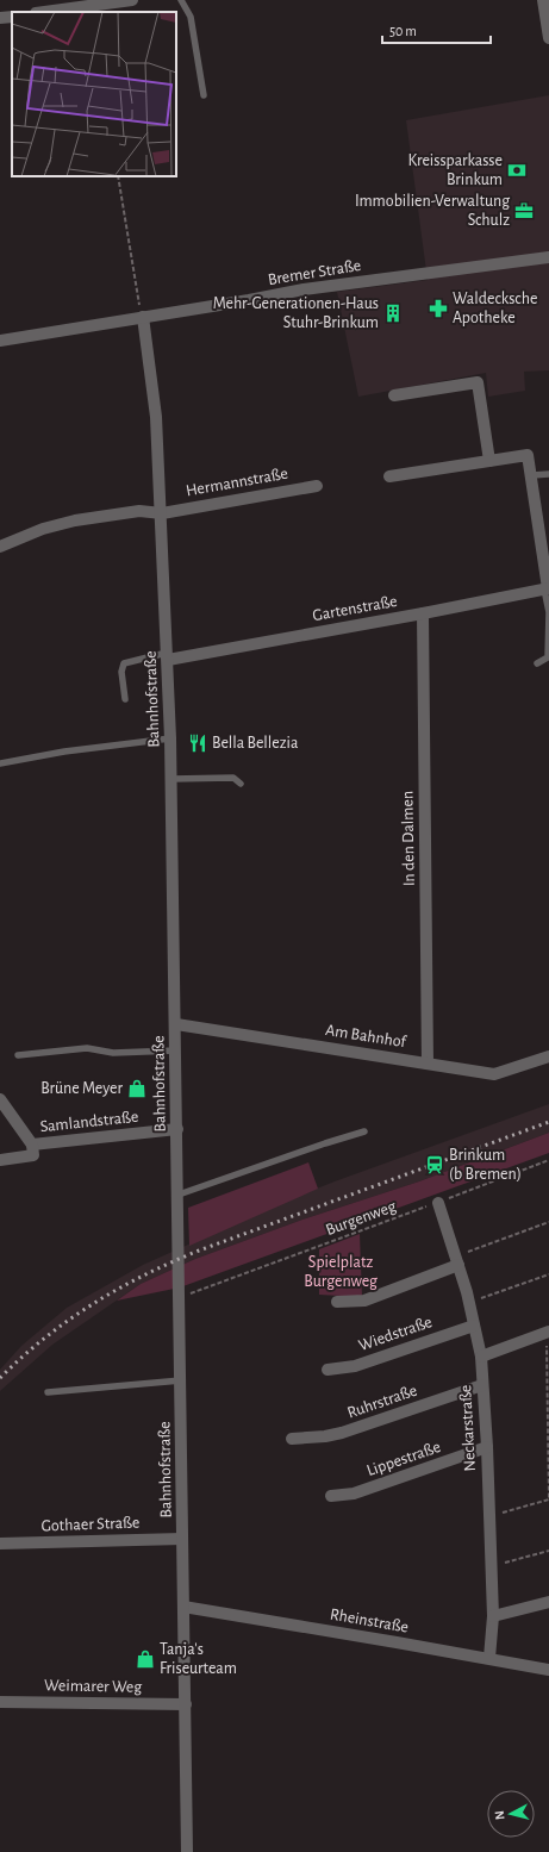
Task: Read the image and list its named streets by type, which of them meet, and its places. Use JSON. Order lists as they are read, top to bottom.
{
  "streets": {
    "street": [
      "Bremer Straße",
      "Hermannstraße",
      "Gartenstraße",
      "Bahnhofstraße",
      "In den Dalmen",
      "Am Bahnhof",
      "Samlandstraße",
      "Wiedstraße",
      "Ruhrstraße",
      "Neckarstraße",
      "Lippestraße",
      "Gothaer Straße",
      "Rheinstraße",
      "Weimarer Weg"
    ],
    "path": ["Burgenweg"]
  },
  "crossings": [
    ["Bremer Straße", "Bahnhofstraße"],
    ["Hermannstraße", "Bahnhofstraße"],
    ["Gartenstraße", "Bahnhofstraße"],
    ["Gartenstraße", "In den Dalmen"],
    ["Bahnhofstraße", "Am Bahnhof"],
    ["Bahnhofstraße", "Samlandstraße"],
    ["Bahnhofstraße", "Burgenweg"],
    ["Bahnhofstraße", "Gothaer Straße"],
    ["Bahnhofstraße", "Rheinstraße"],
    ["Bahnhofstraße", "Weimarer Weg"],
    ["In den Dalmen", "Am Bahnhof"],
    ["Burgenweg", "Neckarstraße"],
    ["Wiedstraße", "Neckarstraße"],
    ["Ruhrstraße", "Neckarstraße"],
    ["Neckarstraße", "Lippestraße"],
    ["Neckarstraße", "Rheinstraße"]
  ],
  "parks": ["Spielplatz Burgenweg"],
  "places": {
    "bank": ["Kreissparkasse Brinkum"],
    "office": ["Immobilien-Verwaltung Schulz"],
    "pharmacy": ["Waldecksche Apotheke"],
    "building": ["Mehr-Generationen-Haus Stuhr-Brinkum"],
    "restaurant": ["Bella Bellezia"],
    "shop": ["Brüne Meyer", "Tanja's Friseurteam"],
    "station": ["Brinkum (b Bremen)"]
  },
  "scale_bar": "50 m",
  "north": "left"
}
